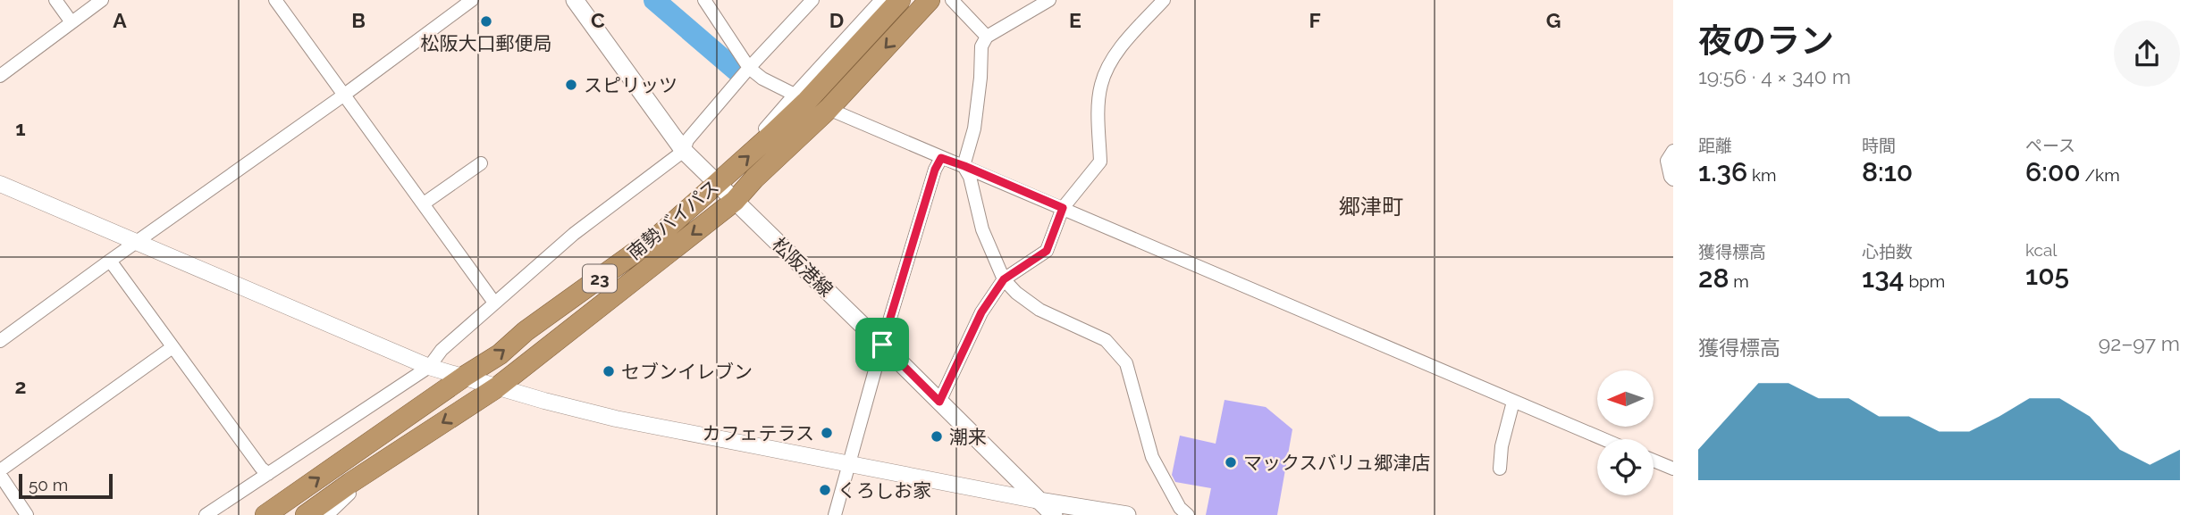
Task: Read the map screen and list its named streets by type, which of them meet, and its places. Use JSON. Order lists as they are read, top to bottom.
{
  "streets": {
    "highway": ["南勢バイパス", "23"],
    "main road": ["松阪港線"]
  },
  "crossings": [
    ["南勢バイパス", "松阪港線"]
  ],
  "districts": ["郷津町"],
  "places": [
    "松阪大口郵便局",
    "スピリッツ",
    "セブンイレブン",
    "カフェテラス",
    "潮来",
    "マックスバリュ郷津店",
    "くろしお家"
  ],
  "scale_bar": "50 m",
  "north": "left",
  "page": {
    "heading": ["夜のラン", "19:56 · 4 × 340 m"],
    "stats": [
      ["距離", "1.36 km"],
      ["時間", "8:10"],
      ["ペース", "6:00 /km"],
      ["獲得標高", "28 m"],
      ["心拍数", "134 bpm"],
      ["kcal", "105"]
    ],
    "chart": ["獲得標高", "92–97 m"],
    "scale": "50 m"
  },
  "grid": {
    "columns": [
      "A",
      "B",
      "C",
      "D",
      "E",
      "F",
      "G"
    ],
    "rows": ["1", "2"]
  }
}
